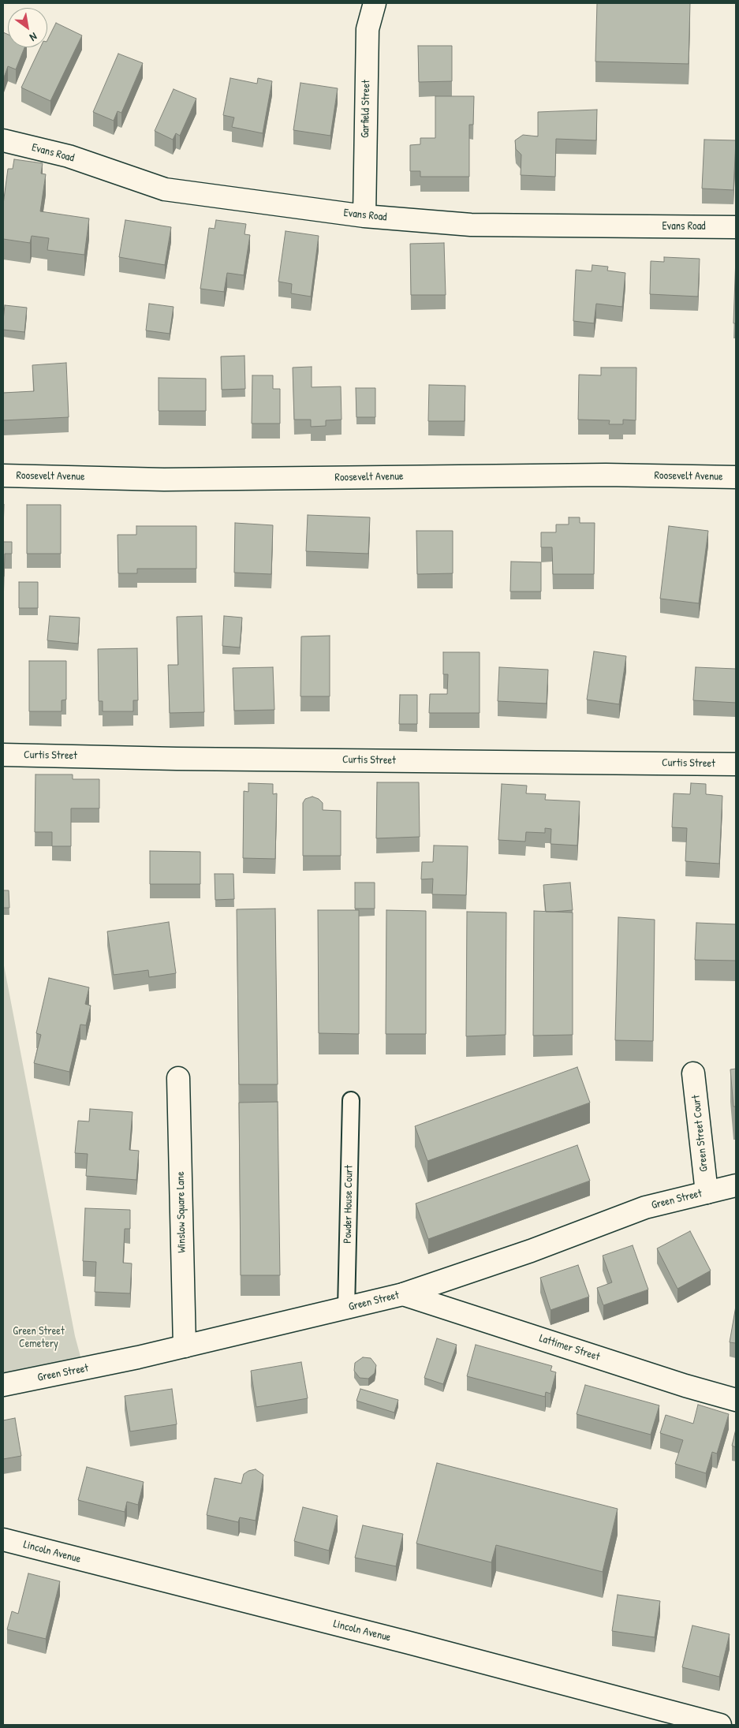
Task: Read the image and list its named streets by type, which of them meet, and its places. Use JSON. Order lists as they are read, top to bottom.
{
  "streets": {
    "street": [
      "Garfield Street",
      "Evans Road",
      "Roosevelt Avenue",
      "Curtis Street",
      "Green Street Court",
      "Green Street",
      "Winslow Square Lane",
      "Lattimer Street",
      "Lincoln Avenue"
    ],
    "lane": ["Powder House Court"]
  },
  "crossings": [
    ["Garfield Street", "Evans Road"],
    ["Green Street Court", "Green Street"],
    ["Green Street", "Powder House Court"],
    ["Green Street", "Winslow Square Lane"],
    ["Green Street", "Lattimer Street"]
  ],
  "parks": ["Green Street Cemetery"],
  "north": "bottom right"
}
